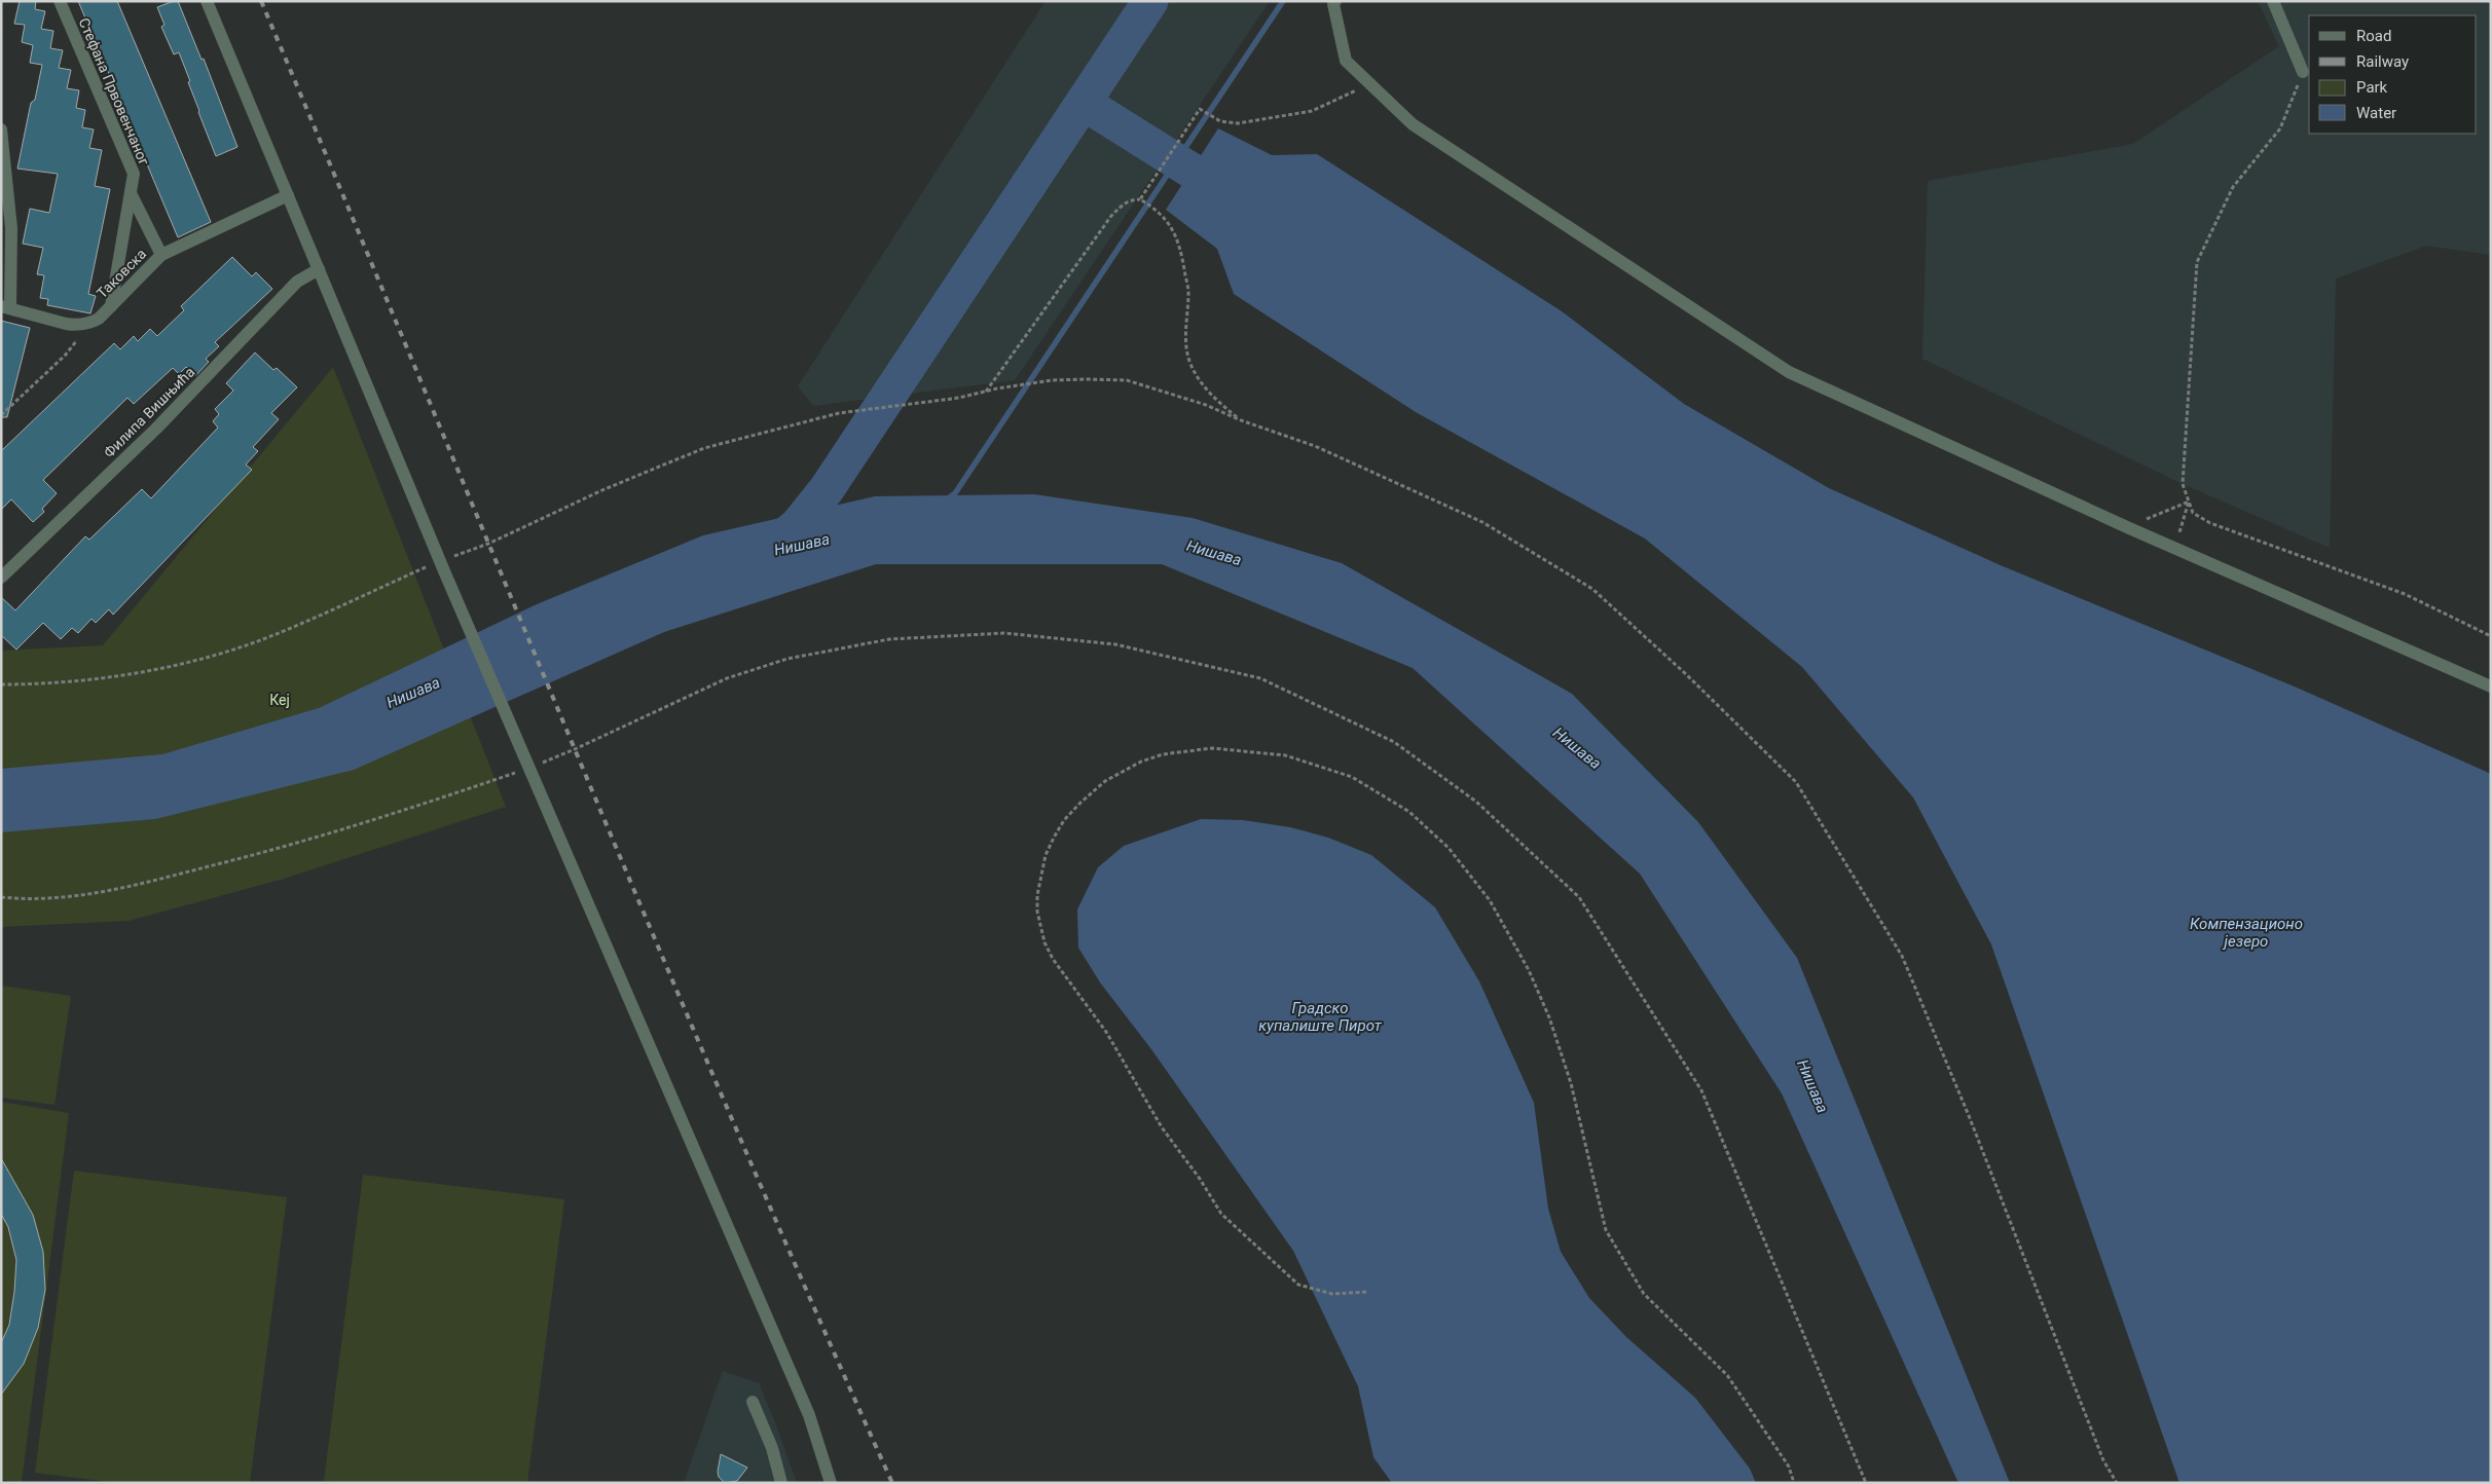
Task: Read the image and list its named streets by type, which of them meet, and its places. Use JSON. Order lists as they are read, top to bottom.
{
  "streets": {
    "street": ["Стефана Првовенчаног", "Таковска", "Филипа Вишњића"]
  },
  "crossings": [
    ["Стефана Првовенчаног", "Таковска"]
  ],
  "water": ["Нишава", "Компензационо језеро", "Градско купалиште Пирот"],
  "parks": ["Кеј"],
  "legend": [
    "Road",
    "Railway",
    "Park",
    "Water"
  ]
}
